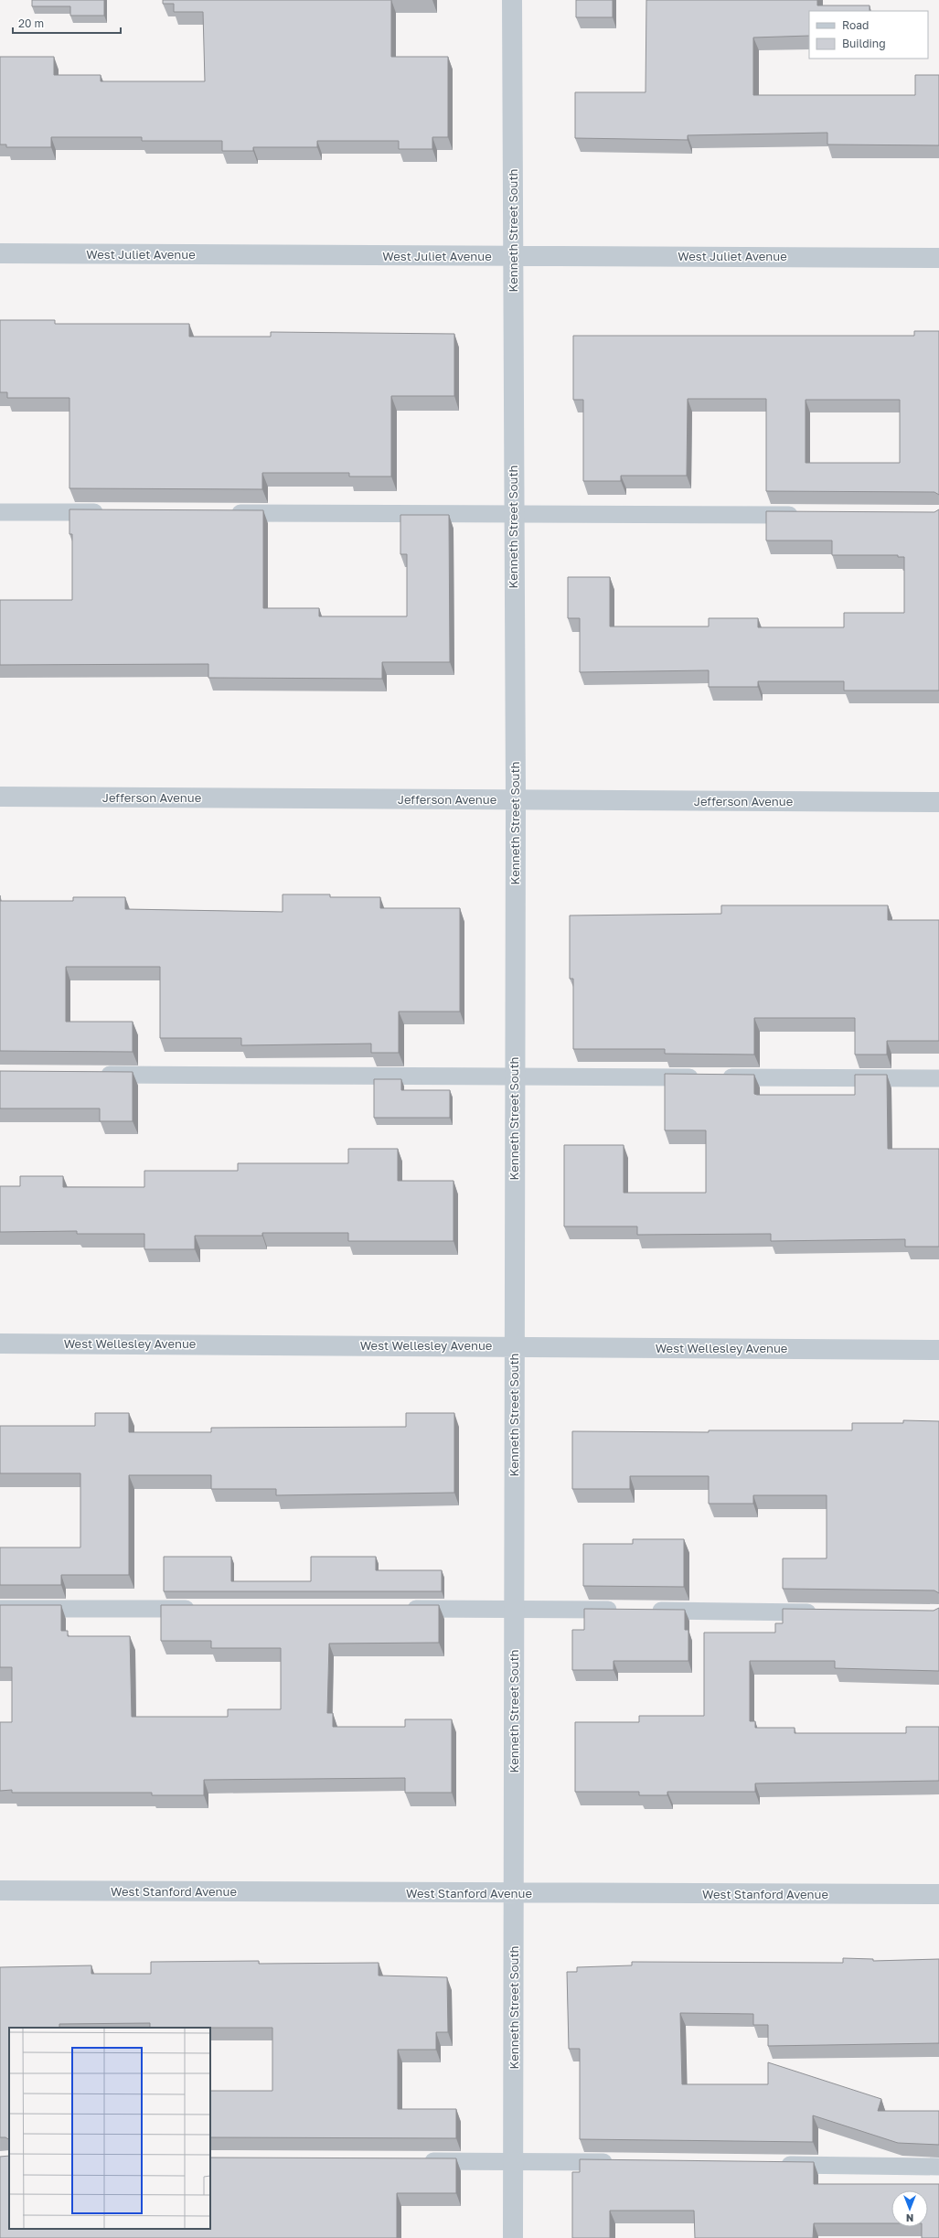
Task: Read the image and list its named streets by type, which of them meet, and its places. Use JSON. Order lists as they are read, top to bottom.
{
  "streets": {
    "street": [
      "Kenneth Street South",
      "West Juliet Avenue",
      "Jefferson Avenue",
      "West Wellesley Avenue",
      "West Stanford Avenue"
    ]
  },
  "crossings": [
    ["Kenneth Street South", "West Juliet Avenue"],
    ["Kenneth Street South", "Jefferson Avenue"],
    ["Kenneth Street South", "West Wellesley Avenue"],
    ["Kenneth Street South", "West Stanford Avenue"]
  ],
  "legend": ["Road", "Building"],
  "scale_bar": "20 m",
  "north": "bottom"
}
